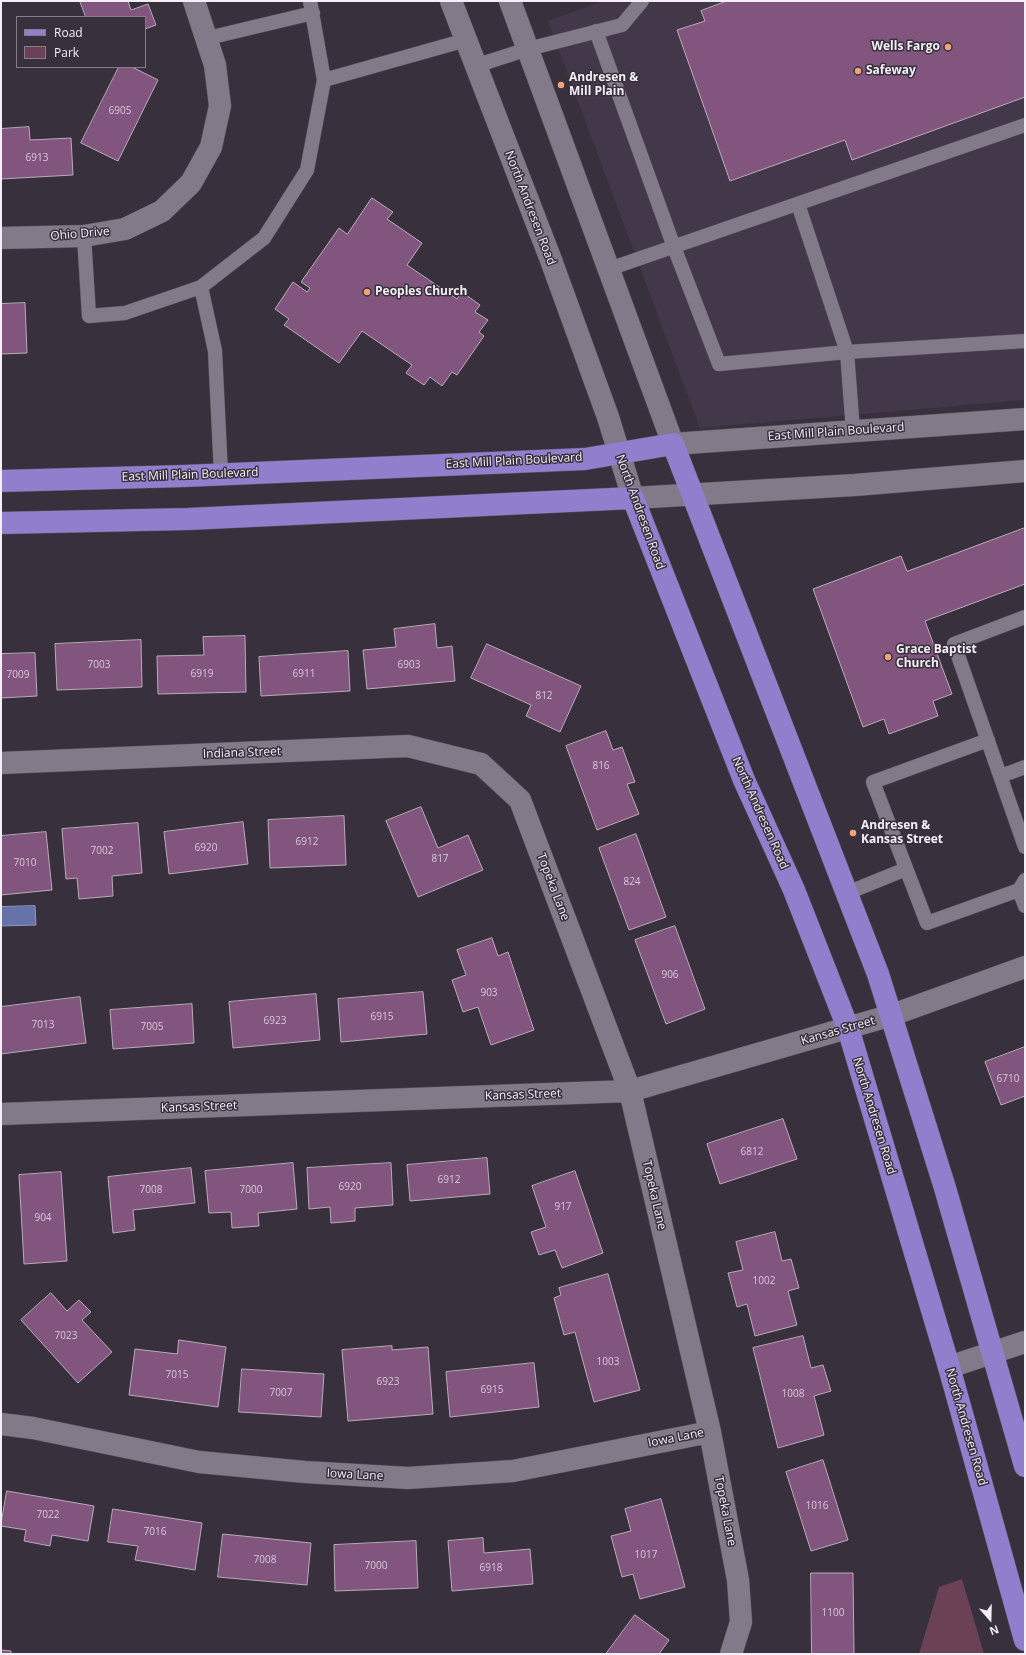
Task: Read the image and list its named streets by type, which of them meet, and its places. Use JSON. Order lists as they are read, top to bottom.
{
  "streets": {
    "main road": ["North Andresen Road", "East Mill Plain Boulevard"],
    "street": [
      "Ohio Drive",
      "Indiana Street",
      "Topeka Lane",
      "Kansas Street",
      "Iowa Lane"
    ]
  },
  "crossings": [
    ["North Andresen Road", "East Mill Plain Boulevard"],
    ["North Andresen Road", "Kansas Street"],
    ["Indiana Street", "Topeka Lane"],
    ["Topeka Lane", "Kansas Street"],
    ["Topeka Lane", "Iowa Lane"]
  ],
  "places": [
    "Wells Fargo",
    "Safeway",
    "Andresen & Mill Plain",
    "Peoples Church",
    "Grace Baptist Church",
    "Andresen & Kansas Street"
  ],
  "house_numbers": [
    "6905",
    "6913",
    "7003",
    "6903",
    "6919",
    "6911",
    "7009",
    "812",
    "816",
    "6912",
    "6920",
    "7002",
    "817",
    "7010",
    "824",
    "906",
    "903",
    "6915",
    "6923",
    "7013",
    "7005",
    "6710",
    "6812",
    "6912",
    "6920",
    "7008",
    "7000",
    "917",
    "904",
    "1002",
    "7023",
    "1003",
    "7015",
    "6923",
    "6915",
    "7007",
    "1008",
    "1016",
    "7022",
    "7016",
    "1017",
    "7008",
    "7000",
    "6918",
    "1100"
  ],
  "legend": ["Road", "Park"],
  "north": "bottom"
}
